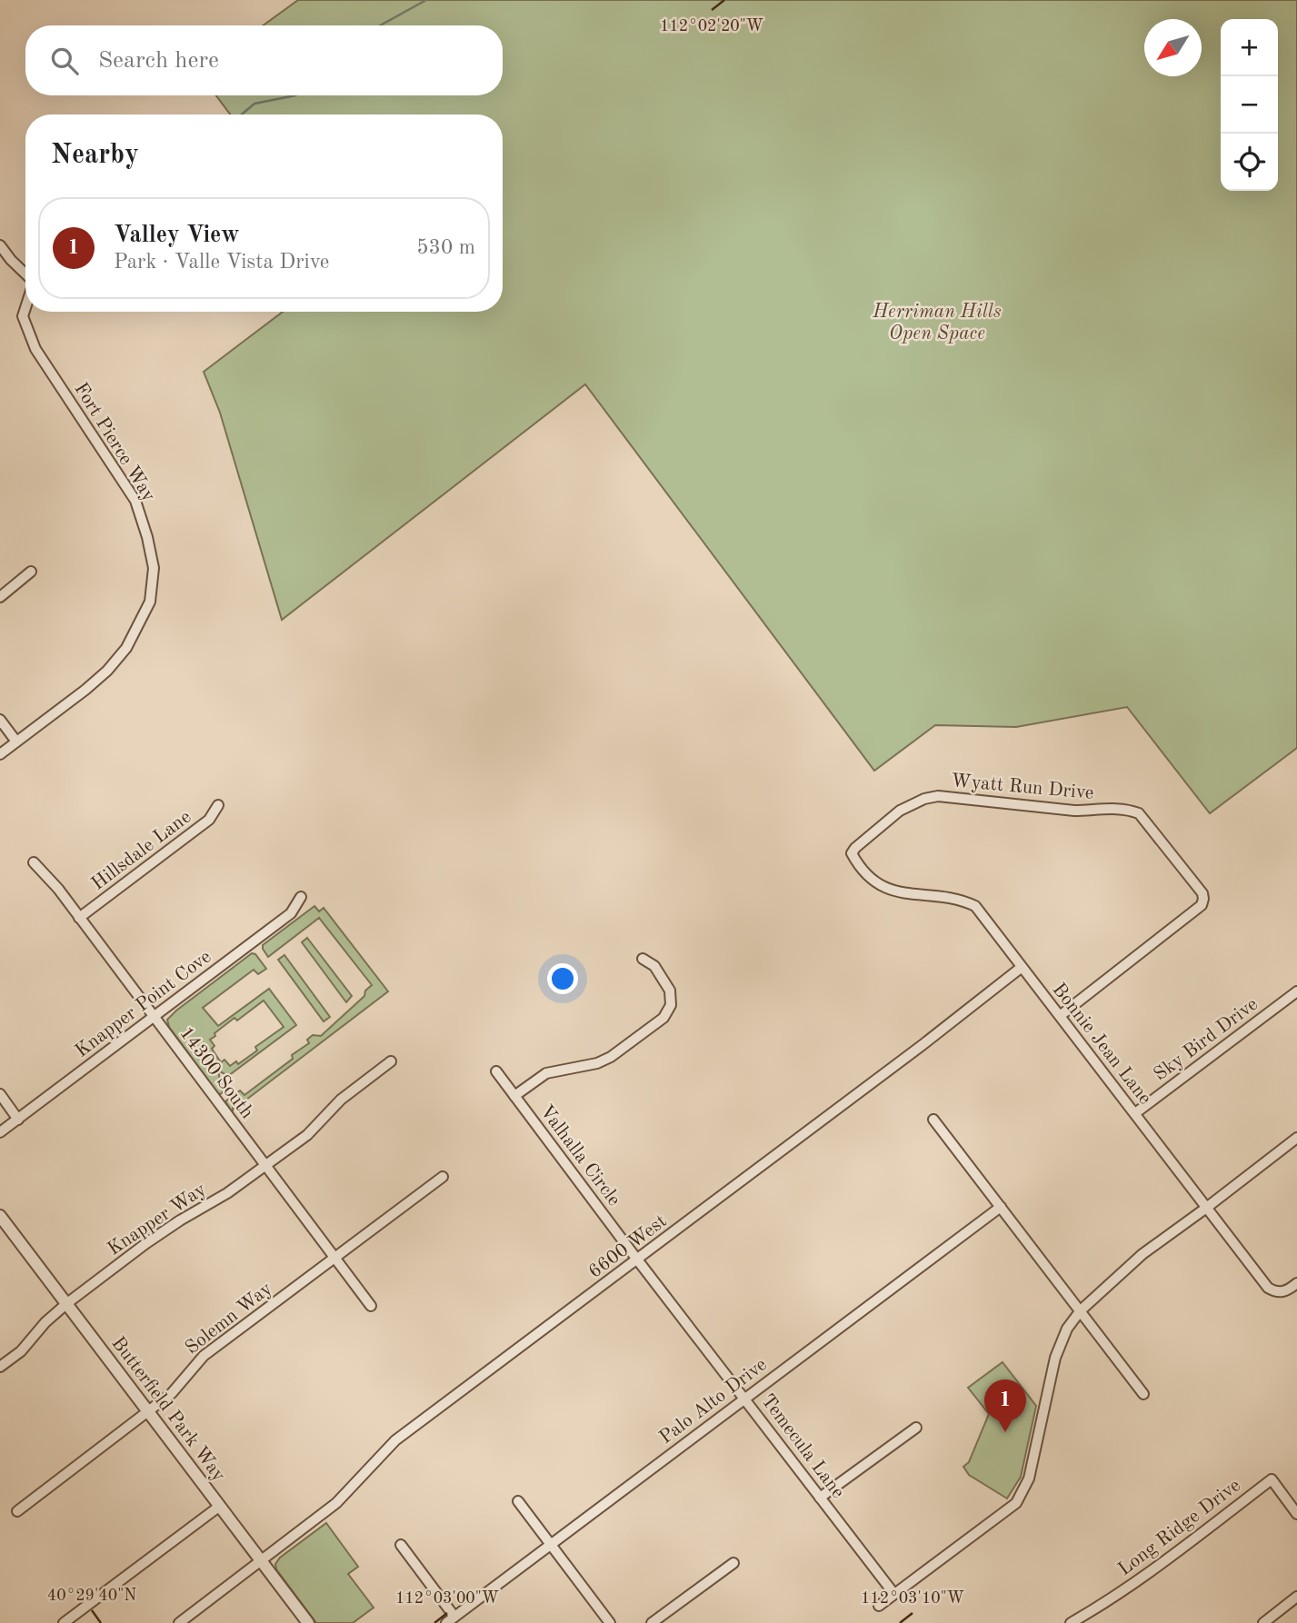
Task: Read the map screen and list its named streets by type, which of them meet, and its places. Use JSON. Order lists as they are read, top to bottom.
{
  "streets": {
    "street": [
      "Fort Pierce Way",
      "Wyatt Run Drive",
      "Hillsdale Lane",
      "Knapper Point Cove",
      "Sky Bird Drive",
      "Bonnie Jean Lane",
      "14300 South",
      "Valhalla Circle",
      "Knapper Way",
      "6600 West",
      "Solemn Way",
      "Palo Alto Drive",
      "Butterfield Park Way",
      "Temecula Lane",
      "Long Ridge Drive"
    ]
  },
  "crossings": [
    ["Wyatt Run Drive", "Bonnie Jean Lane"],
    ["Hillsdale Lane", "14300 South"],
    ["Knapper Point Cove", "14300 South"],
    ["Sky Bird Drive", "Bonnie Jean Lane"],
    ["Bonnie Jean Lane", "6600 West"],
    ["14300 South", "Knapper Way"],
    ["14300 South", "Solemn Way"],
    ["Valhalla Circle", "6600 West"],
    ["Valhalla Circle", "Temecula Lane"],
    ["Knapper Way", "Butterfield Park Way"],
    ["6600 West", "Butterfield Park Way"],
    ["6600 West", "Temecula Lane"],
    ["Solemn Way", "Butterfield Park Way"],
    ["Palo Alto Drive", "Temecula Lane"]
  ],
  "parks": ["Herriman Hills Open Space"],
  "north": "bottom left",
  "page": {
    "map_buttons": ["+", "−"],
    "search": "Search here",
    "heading": "Nearby",
    "list": [
      {
        "mark": "1",
        "name": "Valley View",
        "note": "Park · Valle Vista Drive",
        "value": "530 m"
      }
    ],
    "pins": "1"
  },
  "coordinates": [
    "112°02'20\"W",
    "40°29'40\"N",
    "112°03'00\"W",
    "112°03'10\"W"
  ]
}
